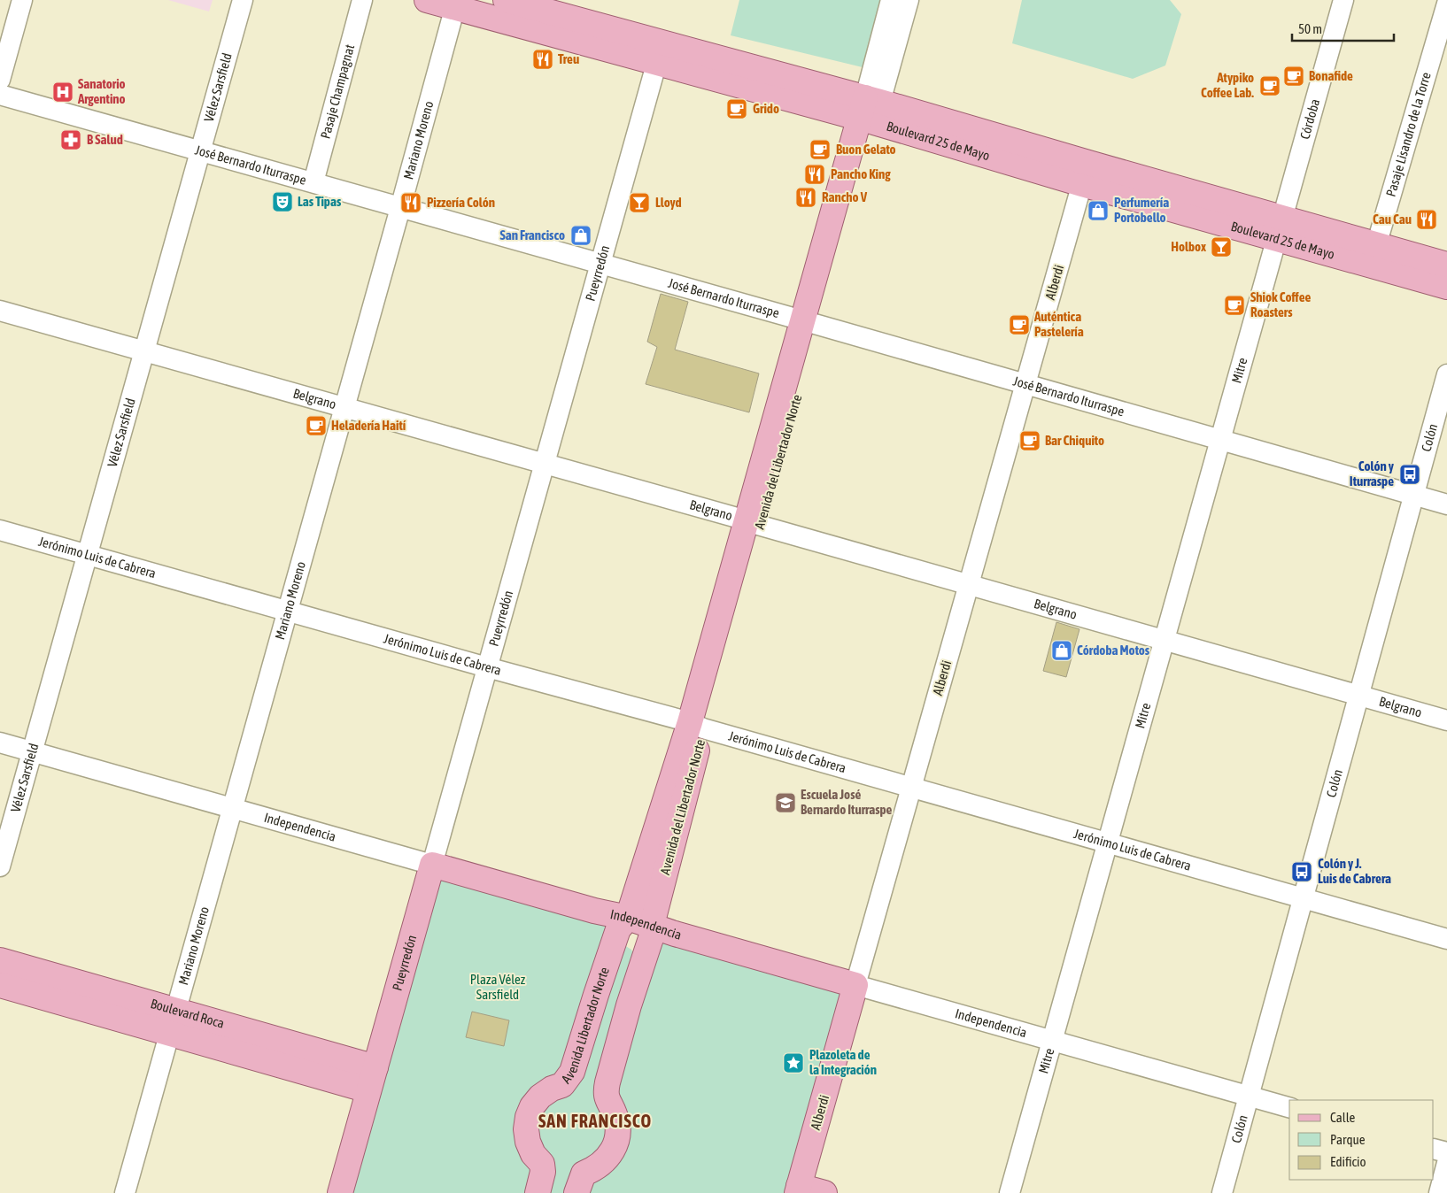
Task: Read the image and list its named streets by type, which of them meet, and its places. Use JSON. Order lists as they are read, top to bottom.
{
  "streets": {
    "main road": [
      "Boulevard 25 de Mayo",
      "Pueyrredón",
      "Alberdi",
      "Avenida del Libertador Norte",
      "Independencia",
      "Boulevard Roca",
      "Avenida Libertador Norte"
    ],
    "street": [
      "Vélez Sarsfield",
      "Pasaje Champagnat",
      "Córdoba",
      "Pasaje Lisandro de la Torre",
      "Mariano Moreno",
      "José Bernardo Iturraspe",
      "Mitre",
      "Belgrano",
      "Colón",
      "Jerónimo Luis de Cabrera"
    ]
  },
  "crossings": [
    ["Vélez Sarsfield", "José Bernardo Iturraspe"],
    ["Vélez Sarsfield", "Belgrano"],
    ["Vélez Sarsfield", "Jerónimo Luis de Cabrera"],
    ["Vélez Sarsfield", "Independencia"],
    ["Pasaje Champagnat", "José Bernardo Iturraspe"],
    ["Córdoba", "Boulevard 25 de Mayo"],
    ["Córdoba", "Mitre"],
    ["Pasaje Lisandro de la Torre", "Boulevard 25 de Mayo"],
    ["Mariano Moreno", "Boulevard 25 de Mayo"],
    ["Mariano Moreno", "José Bernardo Iturraspe"],
    ["Mariano Moreno", "Belgrano"],
    ["Mariano Moreno", "Jerónimo Luis de Cabrera"],
    ["Mariano Moreno", "Independencia"],
    ["Mariano Moreno", "Boulevard Roca"],
    ["Boulevard 25 de Mayo", "Pueyrredón"],
    ["Boulevard 25 de Mayo", "Alberdi"],
    ["Boulevard 25 de Mayo", "Mitre"],
    ["Boulevard 25 de Mayo", "Avenida del Libertador Norte"],
    ["José Bernardo Iturraspe", "Pueyrredón"],
    ["José Bernardo Iturraspe", "Alberdi"],
    ["José Bernardo Iturraspe", "Mitre"],
    ["José Bernardo Iturraspe", "Colón"],
    ["José Bernardo Iturraspe", "Avenida del Libertador Norte"],
    ["Pueyrredón", "Belgrano"],
    ["Pueyrredón", "Jerónimo Luis de Cabrera"],
    ["Pueyrredón", "Independencia"],
    ["Pueyrredón", "Boulevard Roca"],
    ["Alberdi", "Belgrano"],
    ["Alberdi", "Jerónimo Luis de Cabrera"],
    ["Alberdi", "Independencia"],
    ["Mitre", "Belgrano"],
    ["Mitre", "Jerónimo Luis de Cabrera"],
    ["Mitre", "Independencia"],
    ["Belgrano", "Colón"],
    ["Belgrano", "Avenida del Libertador Norte"],
    ["Colón", "Jerónimo Luis de Cabrera"],
    ["Colón", "Independencia"],
    ["Avenida del Libertador Norte", "Jerónimo Luis de Cabrera"],
    ["Avenida del Libertador Norte", "Independencia"],
    ["Avenida del Libertador Norte", "Avenida Libertador Norte"],
    ["Independencia", "Avenida Libertador Norte"]
  ],
  "districts": ["SAN FRANCISCO"],
  "parks": ["Plaza Vélez Sarsfield"],
  "places": {
    "restaurant": [
      "Treu",
      "Pancho King",
      "Rancho V",
      "Pizzería Colón",
      "Cau Cau"
    ],
    "cafe": [
      "Bonafide",
      "Atypiko Coffee Lab.",
      "Grido",
      "Buon Gelato",
      "Shiok Coffee Roasters",
      "Auténtica Pastelería",
      "Heladería Haití",
      "Bar Chiquito"
    ],
    "hospital": ["Sanatorio Argentino"],
    "pharmacy": ["B Salud"],
    "theatre": ["Las Tipas"],
    "bar": ["Lloyd", "Holbox"],
    "shop": ["Perfumería Portobello", "San Francisco", "Córdoba Motos"],
    "bus stop": ["Colón y Iturraspe", "Colón y J. Luis de Cabrera"],
    "school or university": ["Escuela José Bernardo Iturraspe"],
    "place": ["Plazoleta de la Integración"]
  },
  "legend": ["Calle", "Parque", "Edificio"],
  "scale_bar": "50 m"
}
